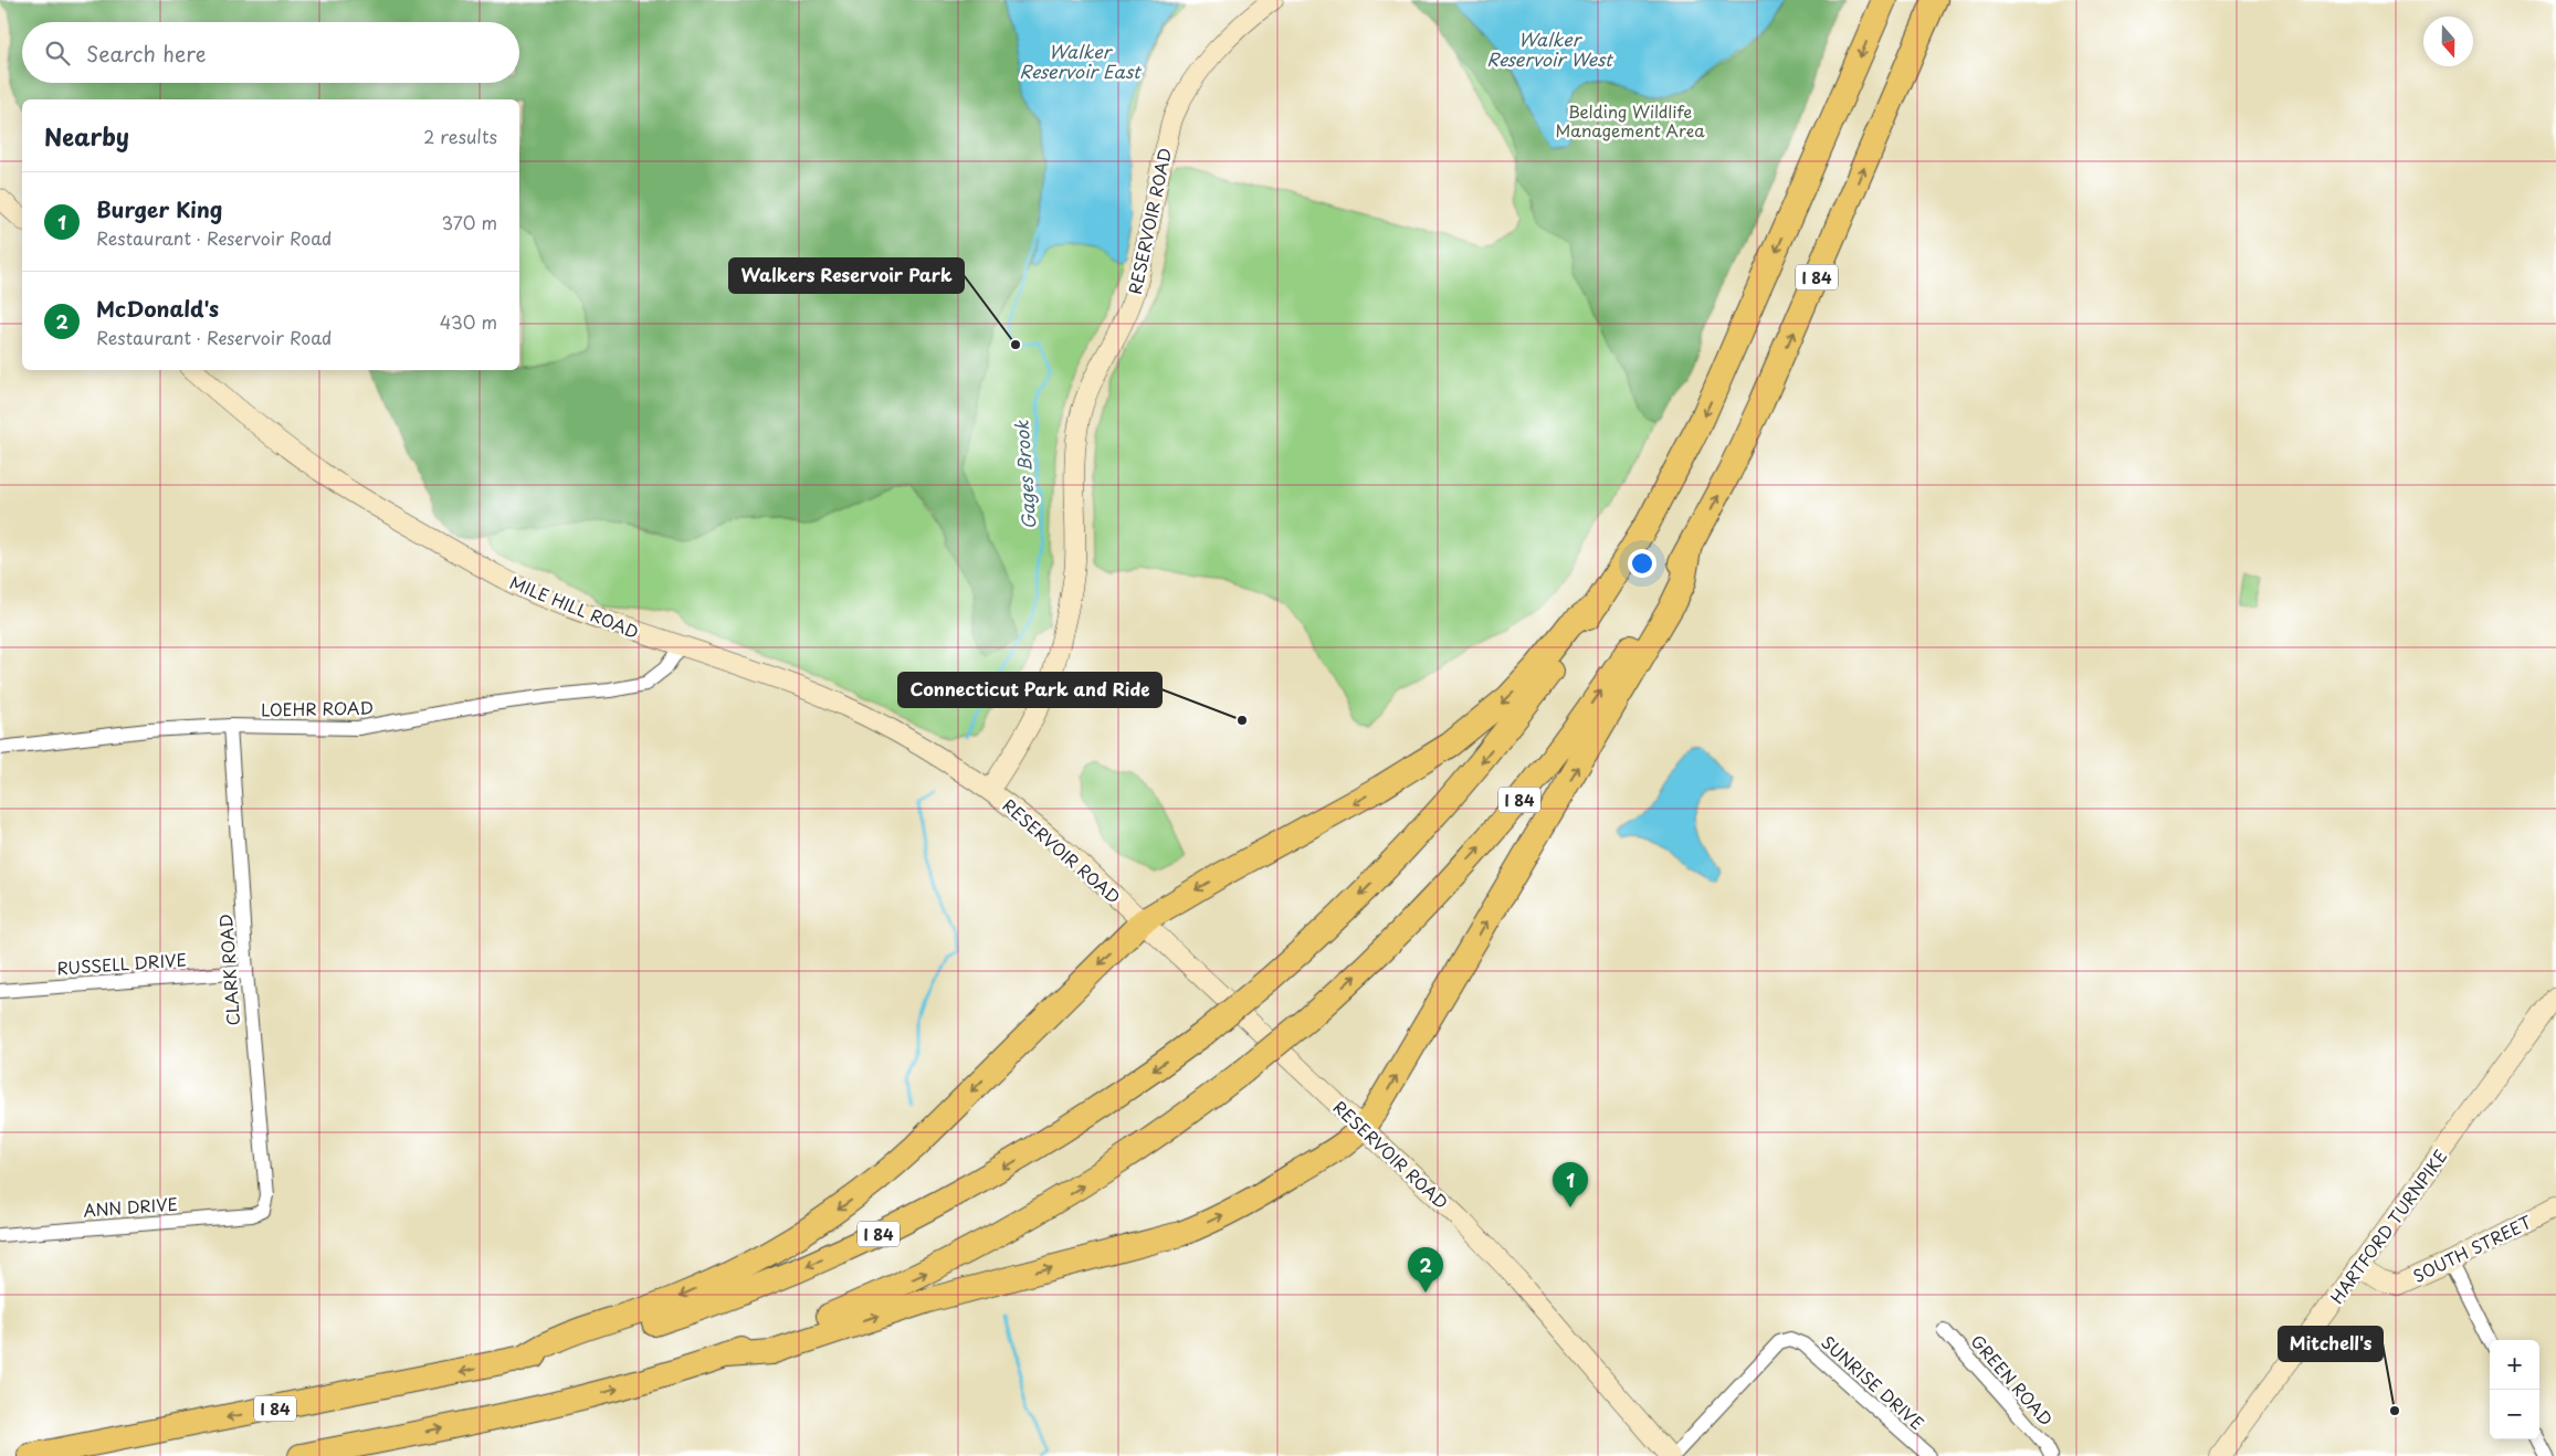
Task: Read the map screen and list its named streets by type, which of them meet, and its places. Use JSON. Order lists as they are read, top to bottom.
{
  "streets": {
    "highway": ["I 84"],
    "main road": [
      "RESERVOIR ROAD",
      "MILE HILL ROAD",
      "HARTFORD TURNPIKE",
      "SOUTH STREET"
    ],
    "street": [
      "LOEHR ROAD",
      "RUSSELL DRIVE",
      "CLARK ROAD",
      "ANN DRIVE",
      "GREEN ROAD",
      "SUNRISE DRIVE"
    ]
  },
  "crossings": [
    ["RESERVOIR ROAD", "MILE HILL ROAD"],
    ["RESERVOIR ROAD", "SUNRISE DRIVE"],
    ["MILE HILL ROAD", "LOEHR ROAD"],
    ["LOEHR ROAD", "CLARK ROAD"],
    ["RUSSELL DRIVE", "CLARK ROAD"],
    ["CLARK ROAD", "ANN DRIVE"],
    ["HARTFORD TURNPIKE", "SOUTH STREET"]
  ],
  "water": ["Walker Reservoir West", "Walker Reservoir East", "Gages Brook"],
  "parks": ["Belding Wildlife Management Area"],
  "places": ["Walkers Reservoir Park", "Connecticut Park and Ride", "Mitchell's"],
  "north": "bottom",
  "page": {
    "search": "Search here",
    "heading": ["Nearby", "2 results"],
    "list": [
      {
        "mark": "1",
        "name": "Burger King",
        "note": "Restaurant · Reservoir Road",
        "value": "370 m"
      },
      {
        "mark": "2",
        "name": "McDonald's",
        "note": "Restaurant · Reservoir Road",
        "value": "430 m"
      }
    ],
    "pins": ["1", "2"],
    "map_buttons": ["+", "−"]
  }
}
